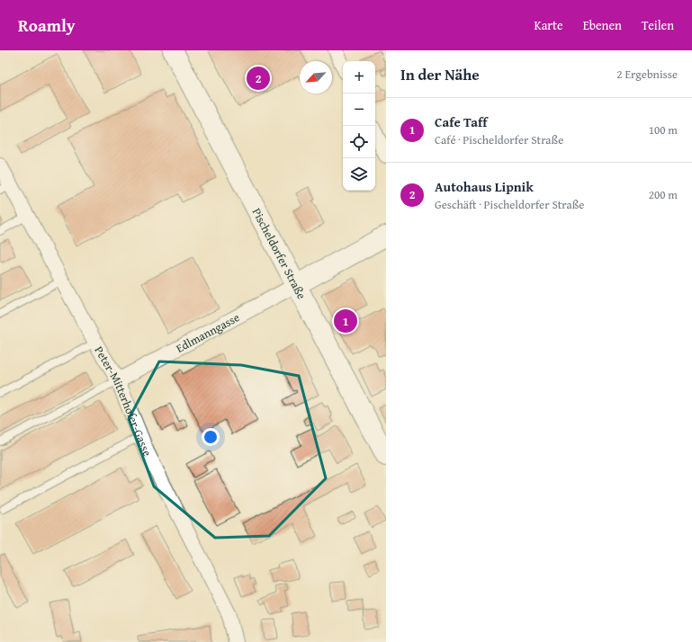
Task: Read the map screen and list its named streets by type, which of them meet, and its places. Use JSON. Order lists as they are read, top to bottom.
{
  "streets": {
    "main road": ["Pischeldorfer Straße"],
    "street": ["Edlmanngasse", "Peter-Mitterhofer-Gasse"]
  },
  "crossings": [
    ["Pischeldorfer Straße", "Edlmanngasse"],
    ["Edlmanngasse", "Peter-Mitterhofer-Gasse"]
  ],
  "north": "bottom left",
  "page": {
    "header": "Roamly",
    "nav": ["Karte", "Ebenen", "Teilen"],
    "heading": ["In der Nähe", "2 Ergebnisse"],
    "map_buttons": ["+", "−"],
    "pins": ["2", "1"],
    "list": [
      {
        "mark": "1",
        "name": "Cafe Taff",
        "note": "Café · Pischeldorfer Straße",
        "value": "100 m"
      },
      {
        "mark": "2",
        "name": "Autohaus Lipnik",
        "note": "Geschäft · Pischeldorfer Straße",
        "value": "200 m"
      }
    ]
  }
}
